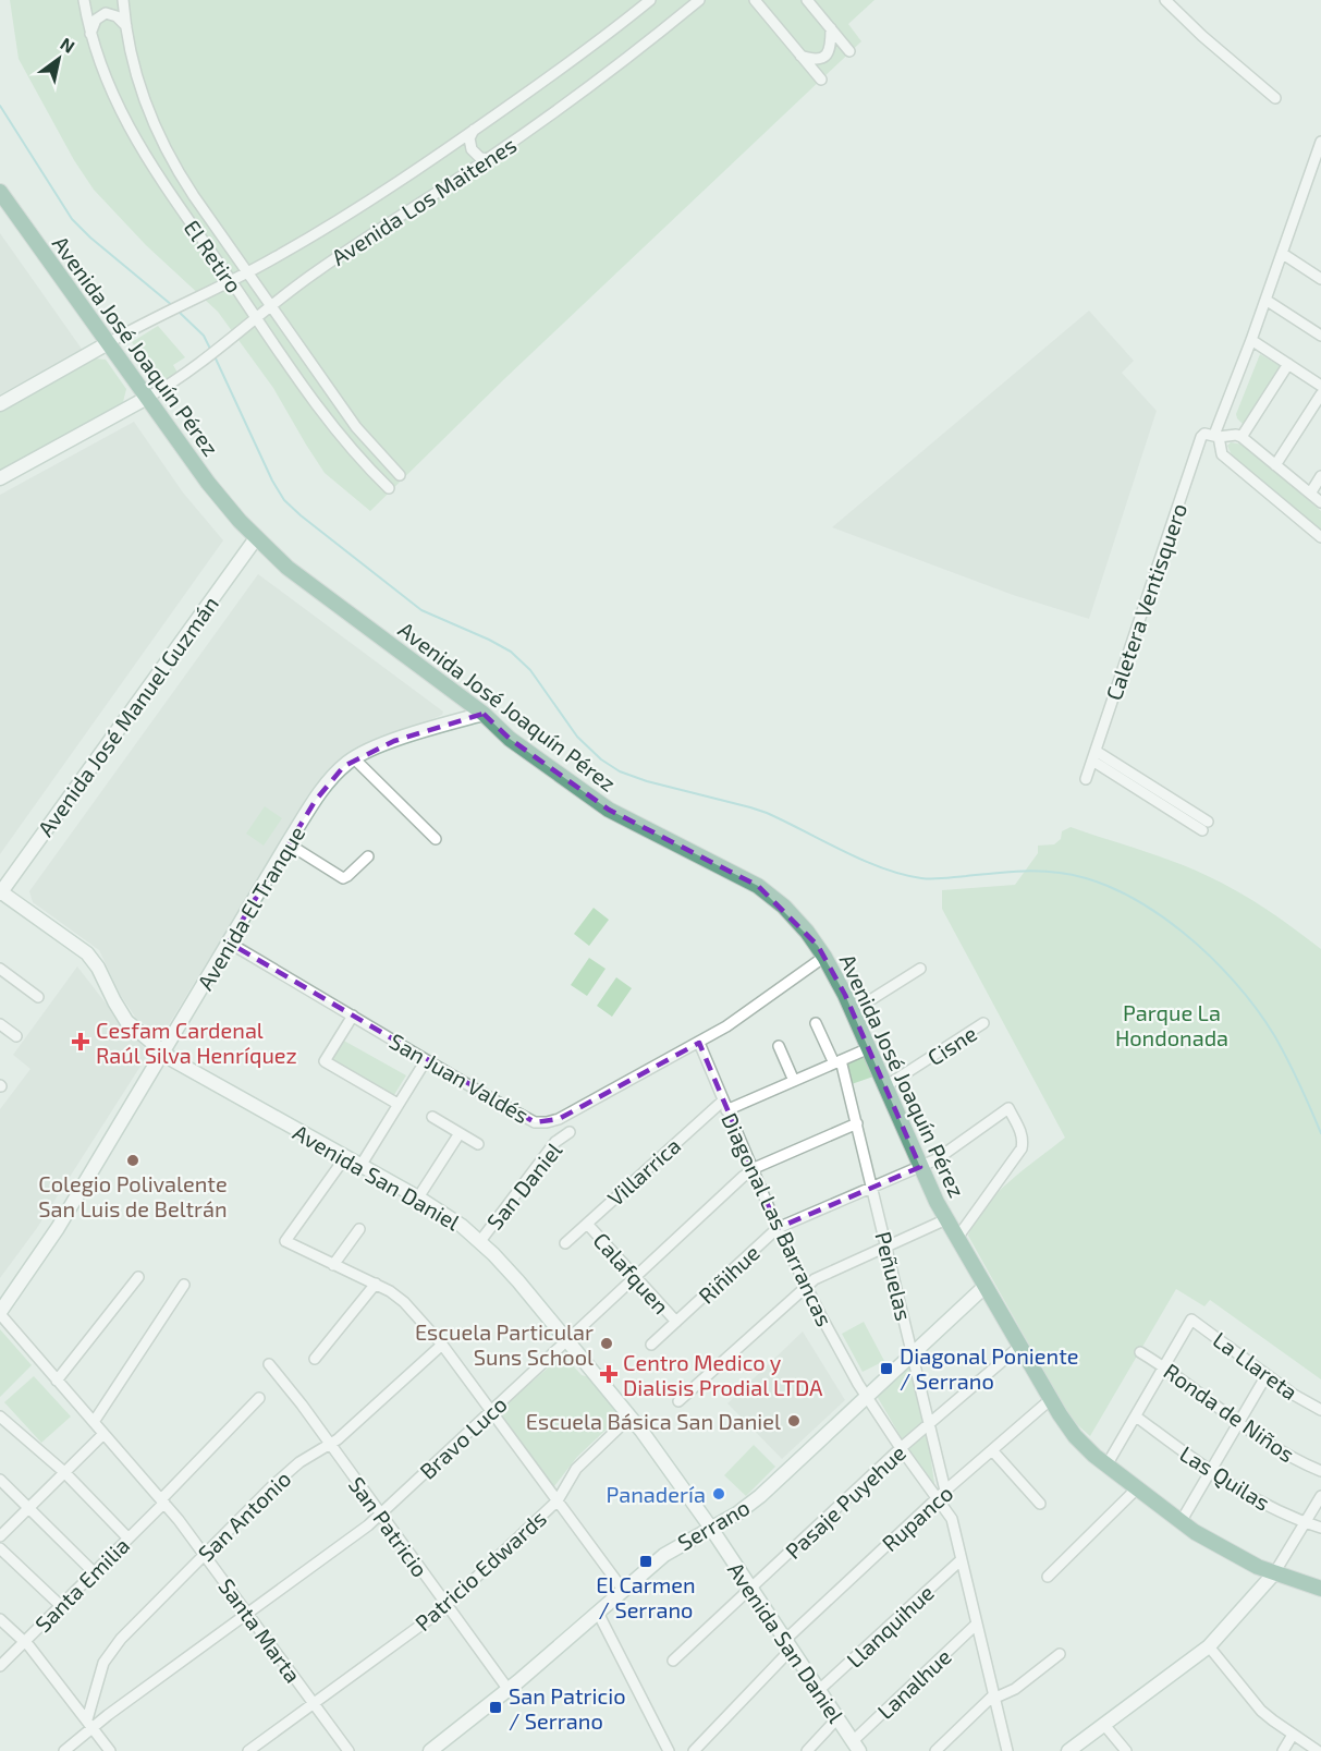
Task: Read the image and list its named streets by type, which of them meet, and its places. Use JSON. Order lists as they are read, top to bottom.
{
  "streets": {
    "main road": ["Avenida José Joaquín Pérez"],
    "street": [
      "Avenida Los Maitenes",
      "El Retiro",
      "Caletera Ventisquero",
      "Avenida José Manuel Guzmán",
      "Avenida El Tranque",
      "Cisne",
      "San Juan Valdés",
      "Villarrica",
      "Avenida San Daniel",
      "San Daniel",
      "Diagonal Las Barrancas",
      "Calafquen",
      "Riñihue",
      "Peñuelas",
      "La Llareta",
      "Ronda de Niños",
      "Bravo Luco",
      "Las Quilas",
      "Pasaje Puyehue",
      "San Antonio",
      "Rupanco",
      "Serrano",
      "San Patricio",
      "Patricio Edwards",
      "Santa Emilia",
      "Llanquihue",
      "Santa Marta",
      "Lanalhue"
    ]
  },
  "crossings": [
    ["Avenida Los Maitenes", "El Retiro"],
    ["Avenida Los Maitenes", "Avenida José Joaquín Pérez"],
    ["Avenida José Joaquín Pérez", "Avenida José Manuel Guzmán"],
    ["Avenida José Joaquín Pérez", "Avenida El Tranque"],
    ["Avenida José Joaquín Pérez", "Cisne"],
    ["Avenida José Joaquín Pérez", "San Juan Valdés"],
    ["Avenida José Joaquín Pérez", "Villarrica"],
    ["Avenida José Joaquín Pérez", "Riñihue"],
    ["Avenida José Joaquín Pérez", "Pasaje Puyehue"],
    ["Avenida José Joaquín Pérez", "Rupanco"],
    ["Avenida José Joaquín Pérez", "Serrano"],
    ["Avenida José Manuel Guzmán", "Avenida San Daniel"],
    ["Avenida El Tranque", "San Juan Valdés"],
    ["Avenida El Tranque", "Avenida San Daniel"],
    ["Avenida El Tranque", "Santa Marta"],
    ["San Juan Valdés", "Diagonal Las Barrancas"],
    ["Villarrica", "Diagonal Las Barrancas"],
    ["Villarrica", "Calafquen"],
    ["Villarrica", "Peñuelas"],
    ["Avenida San Daniel", "San Daniel"],
    ["Avenida San Daniel", "Bravo Luco"],
    ["Avenida San Daniel", "Pasaje Puyehue"],
    ["Avenida San Daniel", "Rupanco"],
    ["Avenida San Daniel", "Serrano"],
    ["Avenida San Daniel", "Patricio Edwards"],
    ["Avenida San Daniel", "Llanquihue"],
    ["Avenida San Daniel", "Lanalhue"],
    ["Diagonal Las Barrancas", "Riñihue"],
    ["Diagonal Las Barrancas", "Bravo Luco"],
    ["Diagonal Las Barrancas", "Pasaje Puyehue"],
    ["Diagonal Las Barrancas", "Rupanco"],
    ["Diagonal Las Barrancas", "Serrano"],
    ["Diagonal Las Barrancas", "Llanquihue"],
    ["Diagonal Las Barrancas", "Lanalhue"],
    ["Calafquen", "Riñihue"],
    ["Calafquen", "Bravo Luco"],
    ["Riñihue", "Peñuelas"],
    ["Peñuelas", "Bravo Luco"],
    ["Peñuelas", "Pasaje Puyehue"],
    ["Peñuelas", "Rupanco"],
    ["Peñuelas", "Serrano"],
    ["La Llareta", "Ronda de Niños"],
    ["Bravo Luco", "San Antonio"],
    ["Bravo Luco", "San Patricio"],
    ["Bravo Luco", "Santa Marta"],
    ["San Antonio", "San Patricio"],
    ["San Antonio", "Santa Marta"],
    ["Serrano", "San Patricio"],
    ["San Patricio", "Patricio Edwards"],
    ["Patricio Edwards", "Santa Marta"],
    ["Santa Emilia", "Santa Marta"]
  ],
  "parks": ["Parque La Hondonada"],
  "places": {
    "health": ["Cesfam Cardenal Raúl Silva Henríquez", "Centro Medico y Dialisis Prodial LTDA"],
    "other": [
      "Colegio Polivalente San Luis de Beltrán",
      "Escuela Particular Suns School",
      "Escuela Básica San Daniel",
      "Panadería"
    ],
    "transit": ["Diagonal Poniente / Serrano", "El Carmen / Serrano", "San Patricio / Serrano"]
  },
  "north": "top right"
}
